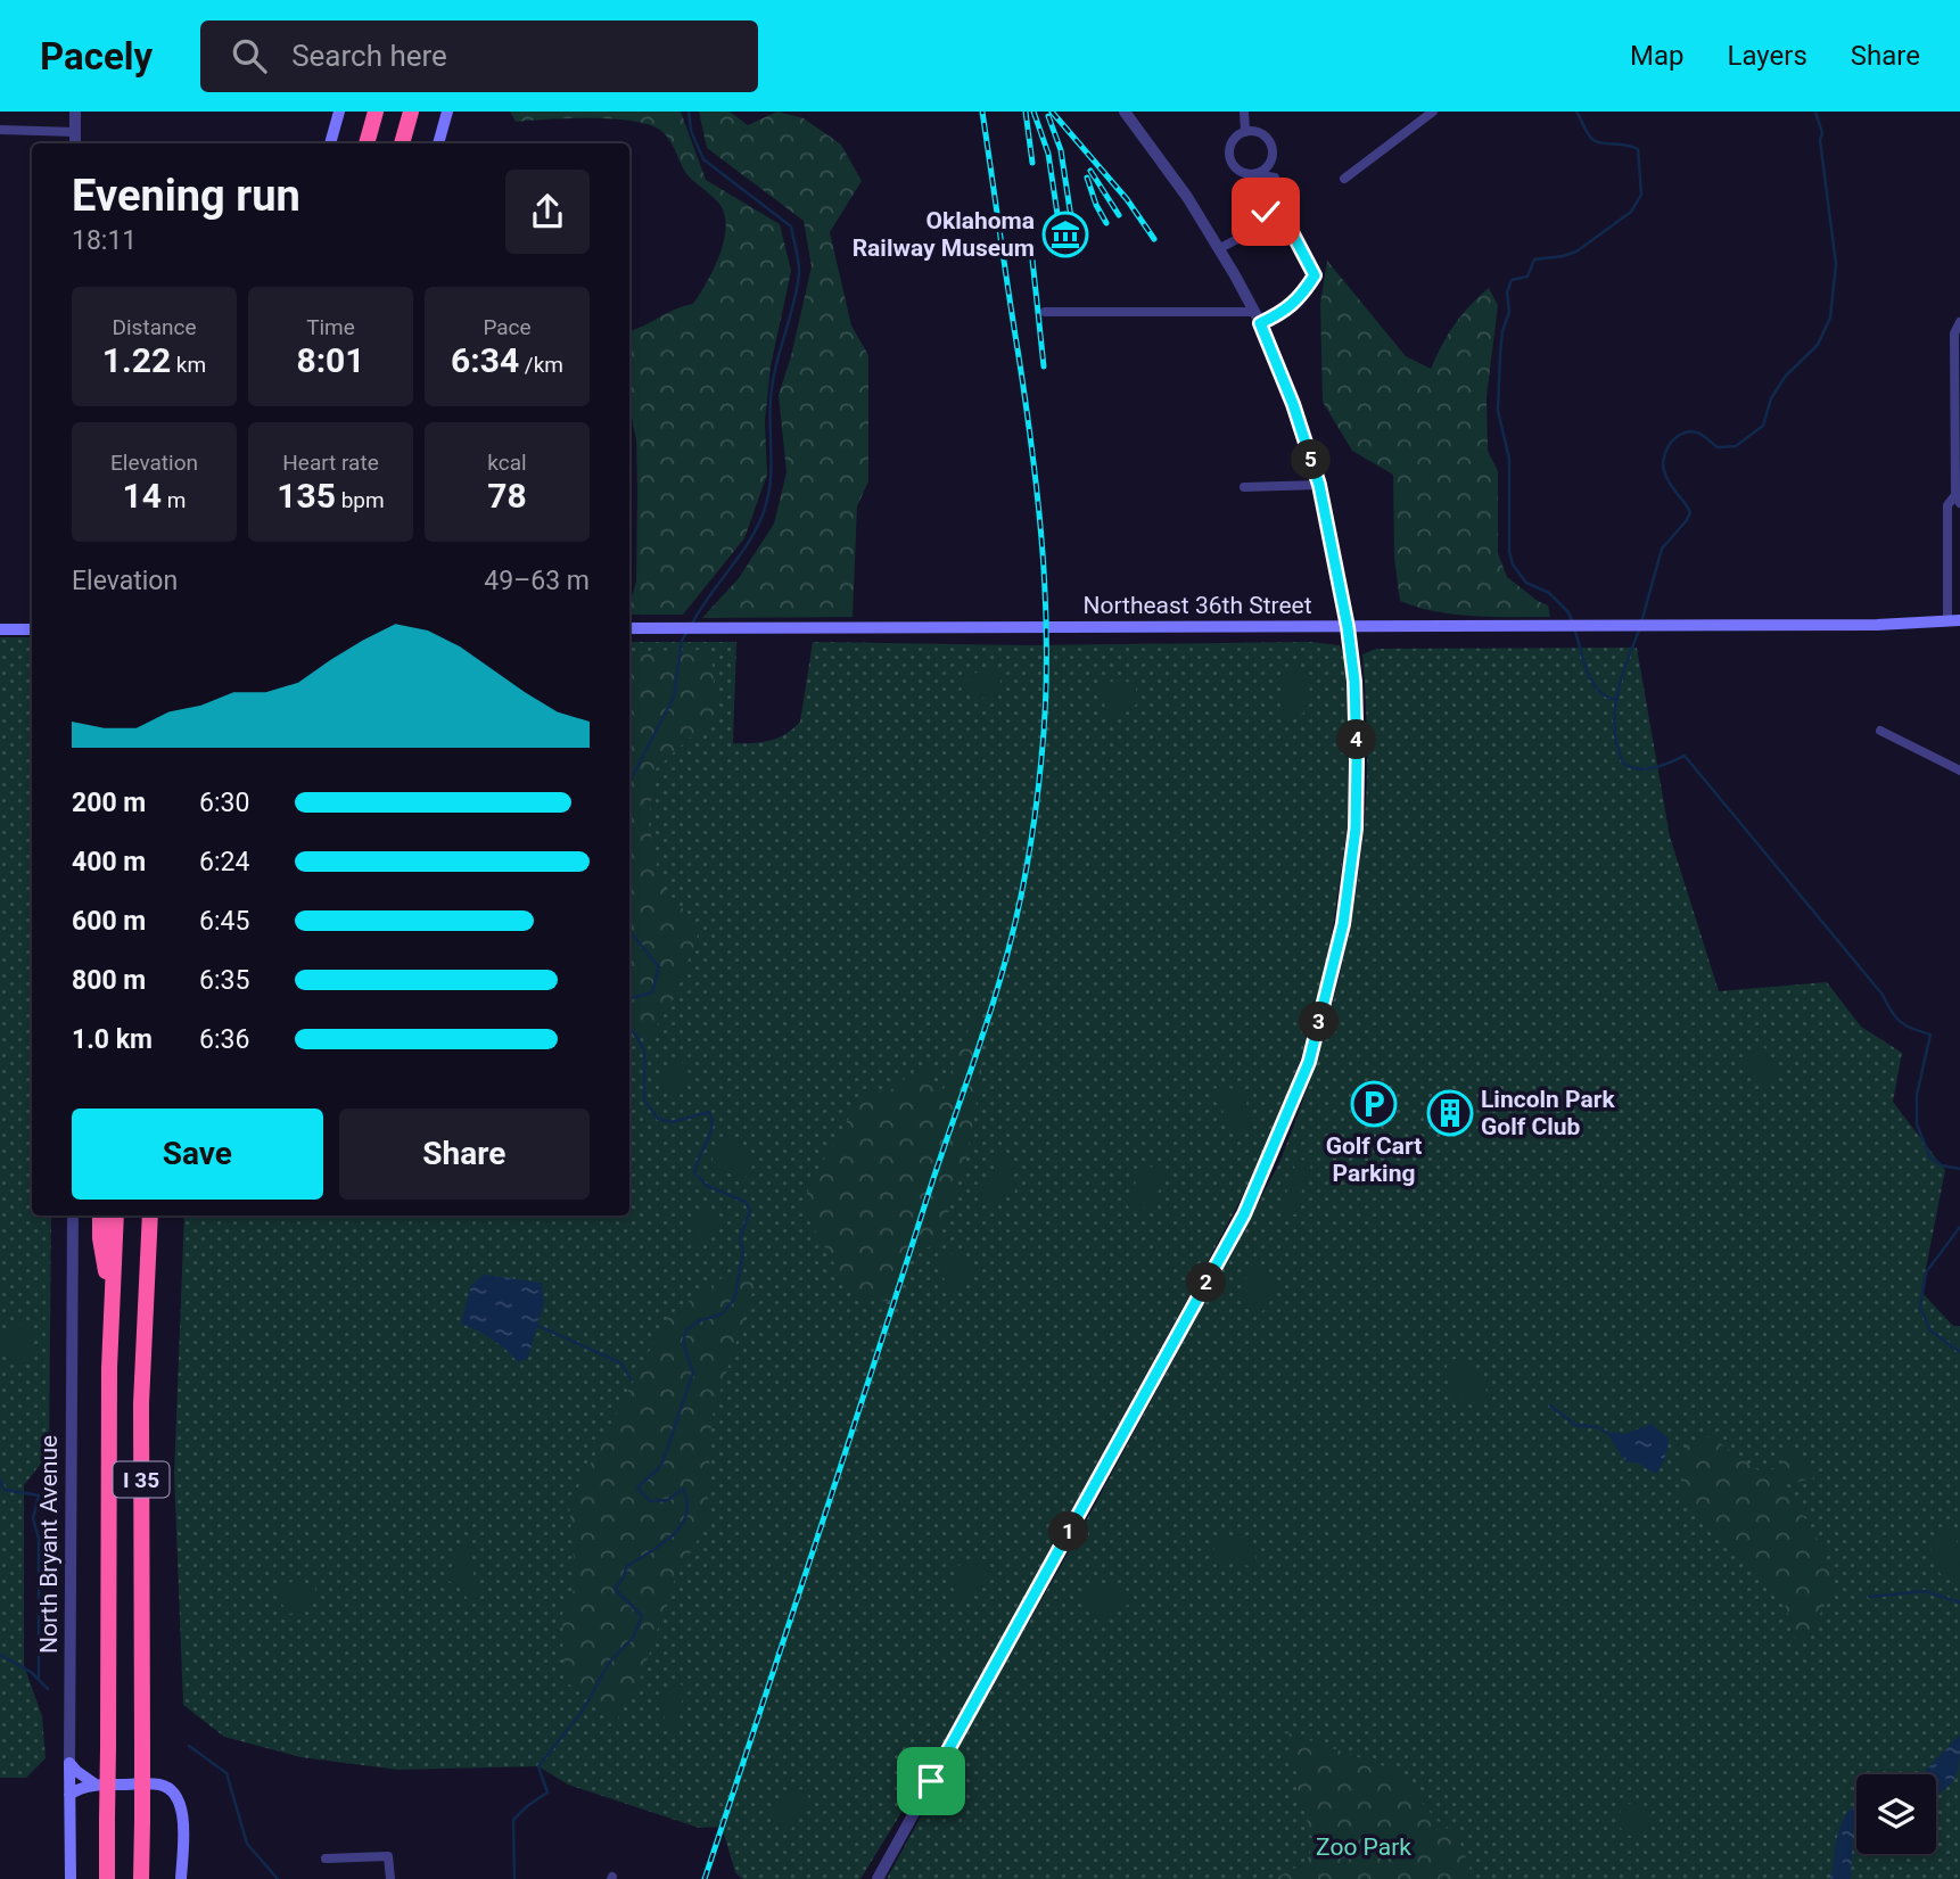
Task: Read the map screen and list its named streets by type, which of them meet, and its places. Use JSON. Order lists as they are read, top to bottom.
{
  "streets": {
    "highway": ["I 35"],
    "main road": ["Northeast 36th Street", "North Bryant Avenue"]
  },
  "parks": ["Zoo Park"],
  "places": {
    "museum": ["Oklahoma Railway Museum"],
    "parking": ["Golf Cart Parking"],
    "building": ["Lincoln Park Golf Club"]
  },
  "page": {
    "header": "Pacely",
    "search": "Search here",
    "nav": ["Map", "Layers", "Share"],
    "heading": ["Evening run", "18:11"],
    "stats": [
      ["Distance", "1.22 km"],
      ["Time", "8:01"],
      ["Pace", "6:34 /km"],
      ["Elevation", "14 m"],
      ["Heart rate", "135 bpm"],
      ["kcal", "78"]
    ],
    "pins": [
      "5",
      "4",
      "3",
      "2",
      "1"
    ],
    "chart": ["Elevation", "49–63 m"],
    "list": [
      {
        "name": "200 m",
        "note": "6:30"
      },
      {
        "name": "400 m",
        "note": "6:24"
      },
      {
        "name": "600 m",
        "note": "6:45"
      },
      {
        "name": "800 m",
        "note": "6:35"
      },
      {
        "name": "1.0 km",
        "note": "6:36"
      }
    ],
    "buttons": ["Save", "Share"]
  }
}
